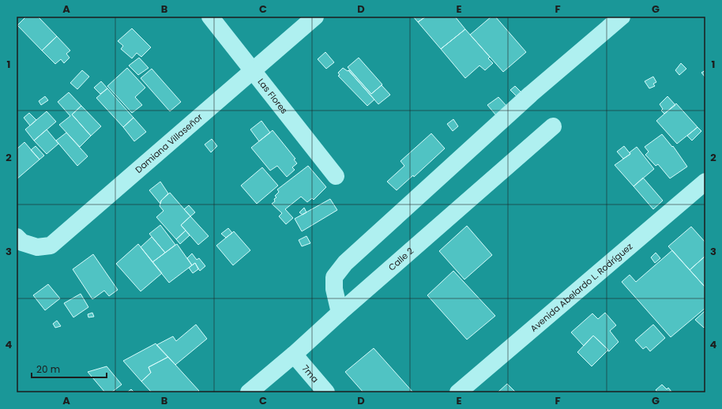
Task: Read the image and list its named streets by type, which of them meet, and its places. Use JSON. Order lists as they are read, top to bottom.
{
  "streets": {
    "street": [
      "Las Flores",
      "Damiana Villaseñor",
      "Calle 2",
      "Avenida Abelardo L. Rodríguez",
      "7ma"
    ]
  },
  "crossings": [
    ["Las Flores", "Damiana Villaseñor"],
    ["Calle 2", "7ma"]
  ],
  "scale_bar": "20 m",
  "grid": {
    "columns": [
      "A",
      "B",
      "C",
      "D",
      "E",
      "F",
      "G"
    ],
    "rows": [
      "1",
      "2",
      "3",
      "4"
    ]
  }
}
